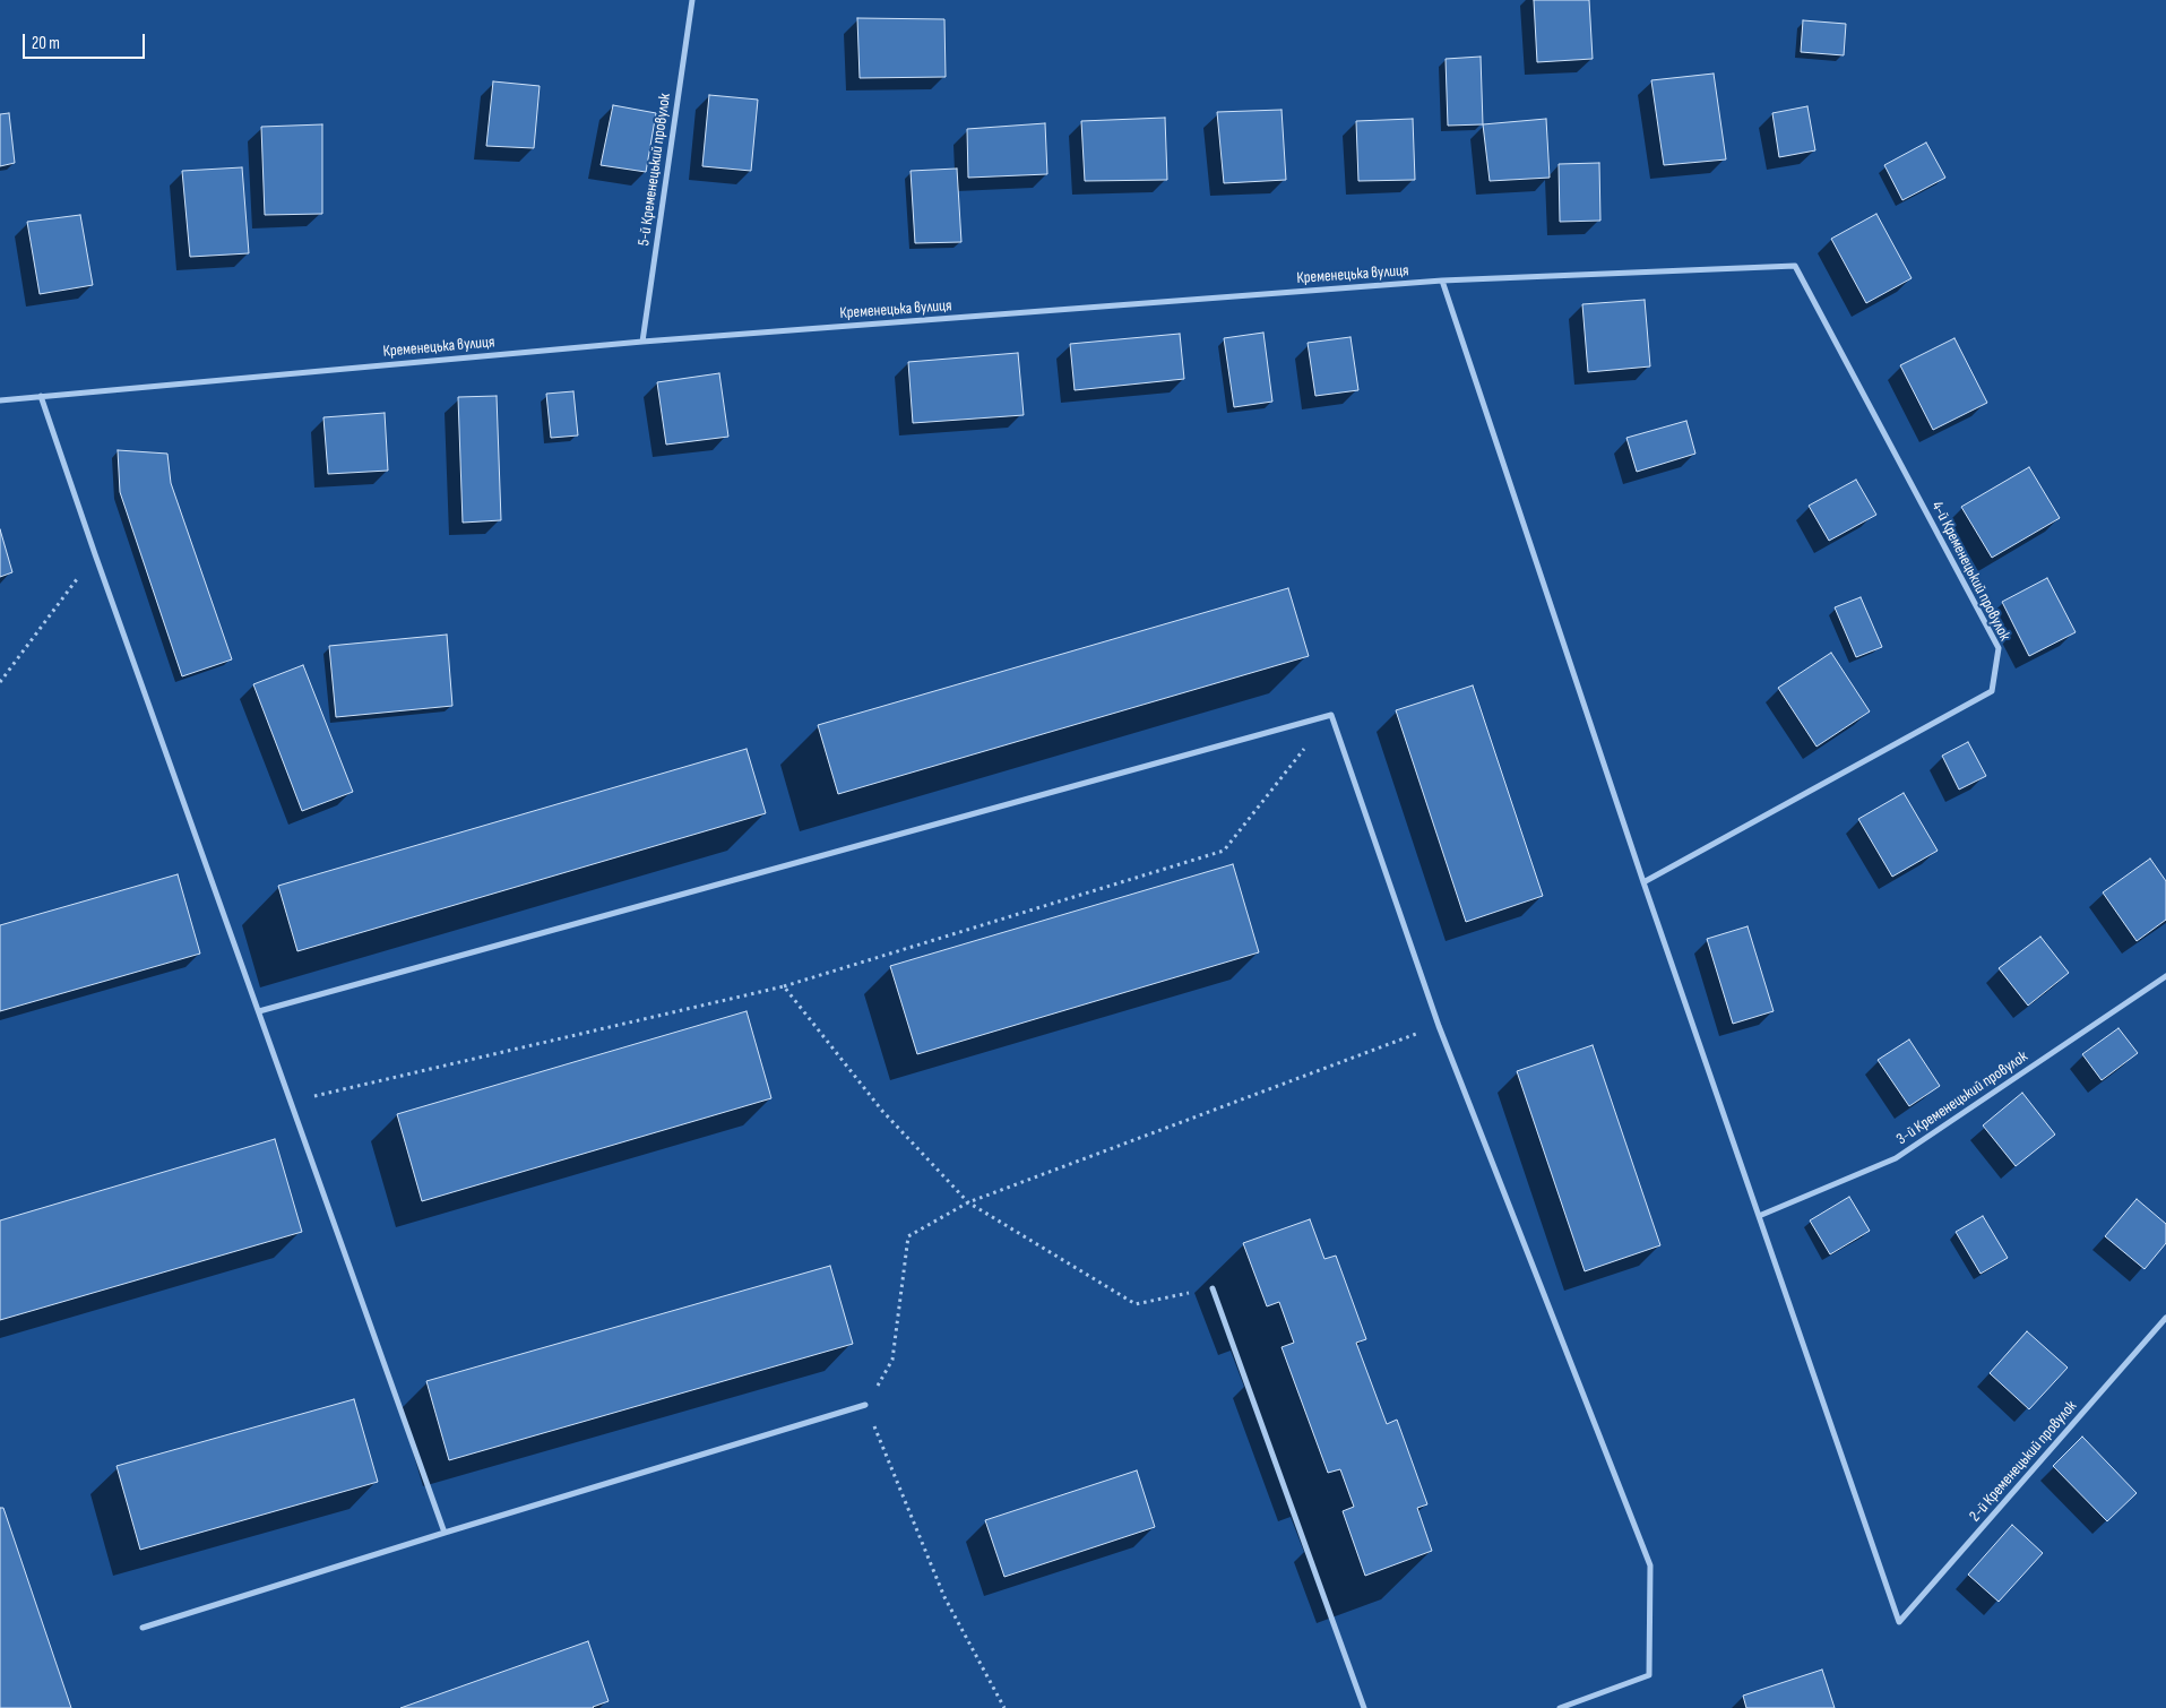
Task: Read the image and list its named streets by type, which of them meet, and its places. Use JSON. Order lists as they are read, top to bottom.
{
  "streets": {
    "street": [
      "5-й Кременецький провулок",
      "Кременецька вулиця",
      "4-й Кременецький провулок",
      "3-й Кременецький провулок",
      "2-й Кременецький провулок"
    ]
  },
  "crossings": [
    ["5-й Кременецький провулок", "Кременецька вулиця"],
    ["Кременецька вулиця", "4-й Кременецький провулок"],
    ["3-й Кременецький провулок", "2-й Кременецький провулок"]
  ],
  "scale_bar": "20 m"
}
